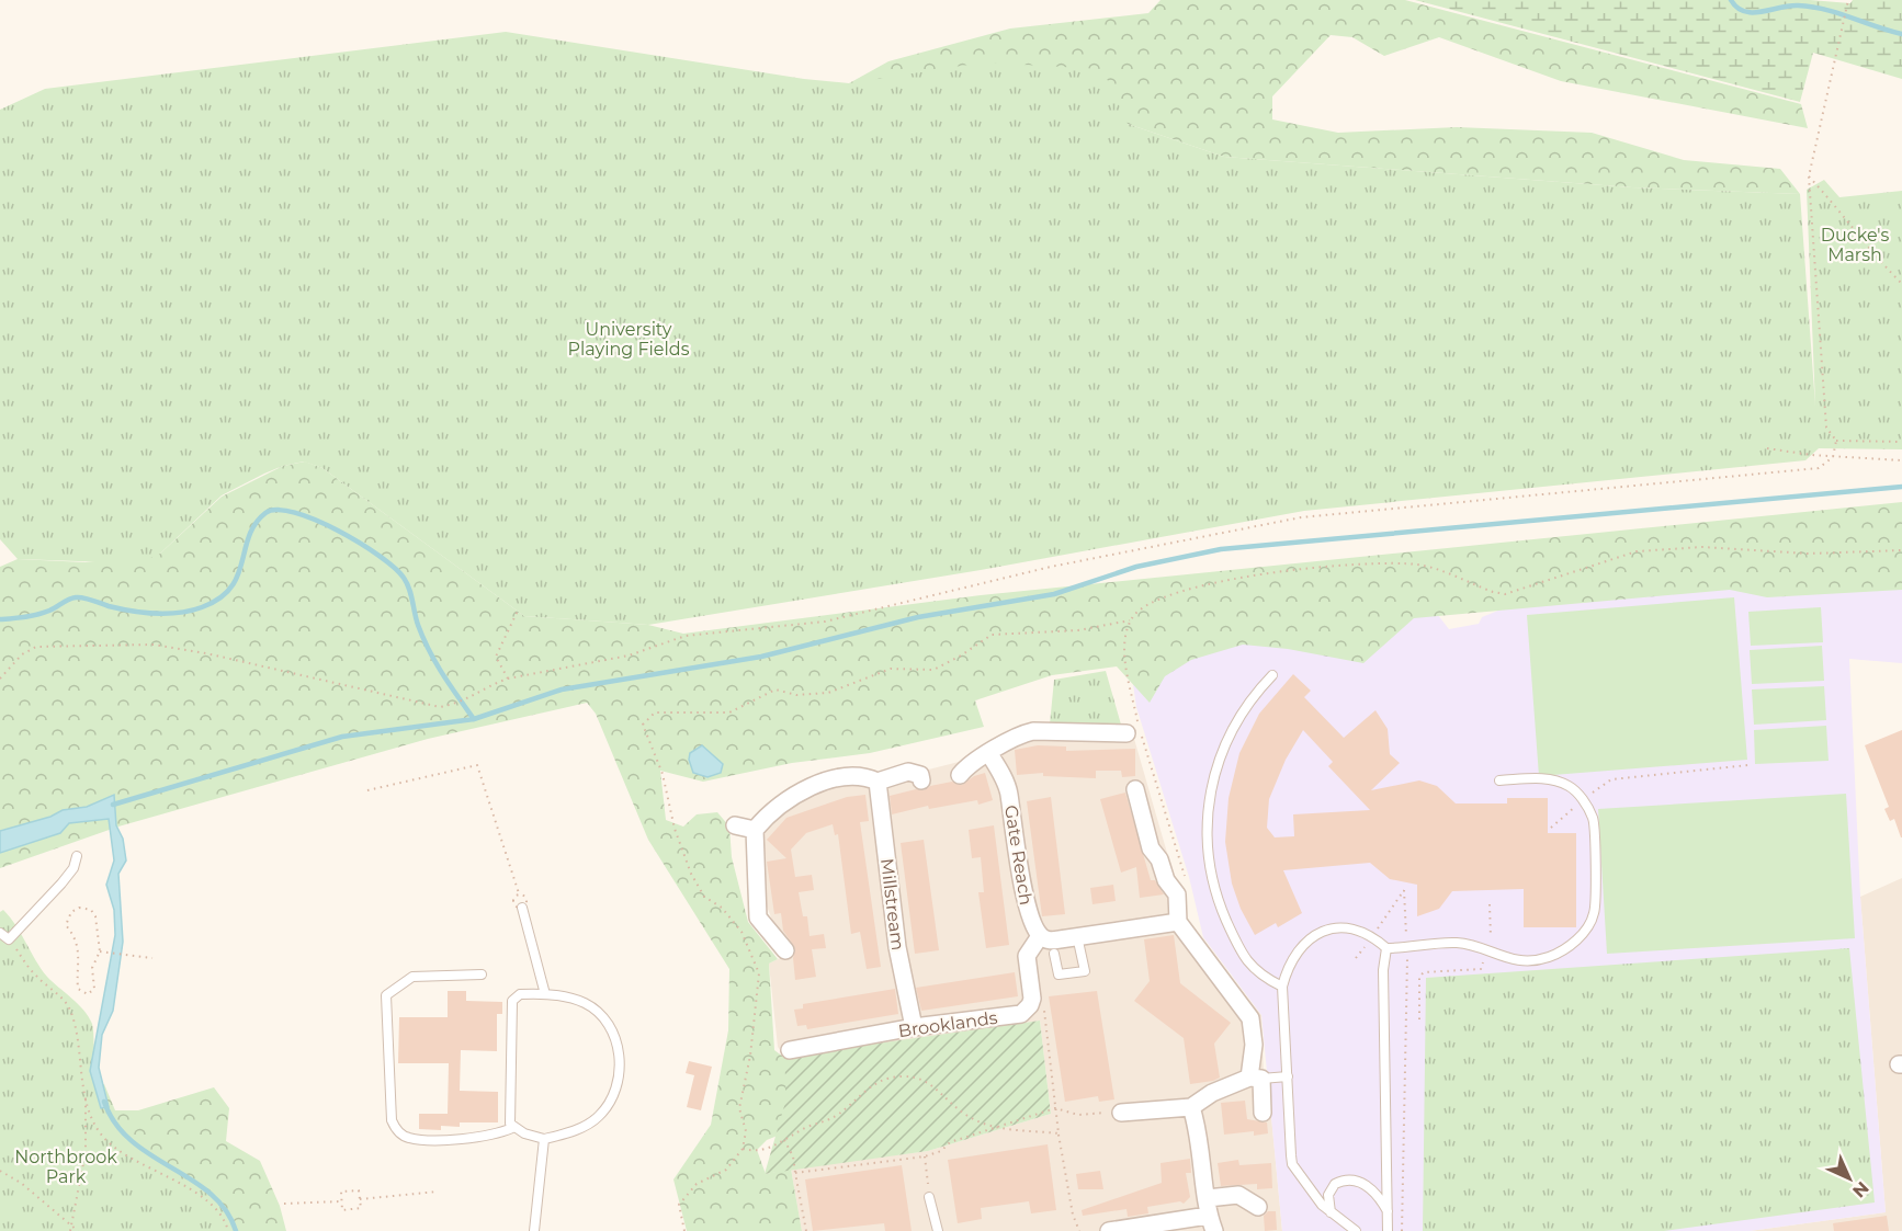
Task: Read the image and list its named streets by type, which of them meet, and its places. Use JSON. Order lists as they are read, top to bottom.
{
  "streets": {
    "street": ["Gate Reach", "Millstream", "Brooklands"]
  },
  "crossings": [
    ["Gate Reach", "Brooklands"],
    ["Millstream", "Brooklands"]
  ],
  "parks": ["Ducke's Marsh", "University Playing Fields", "Northbrook Park"],
  "north": "bottom right"
}
